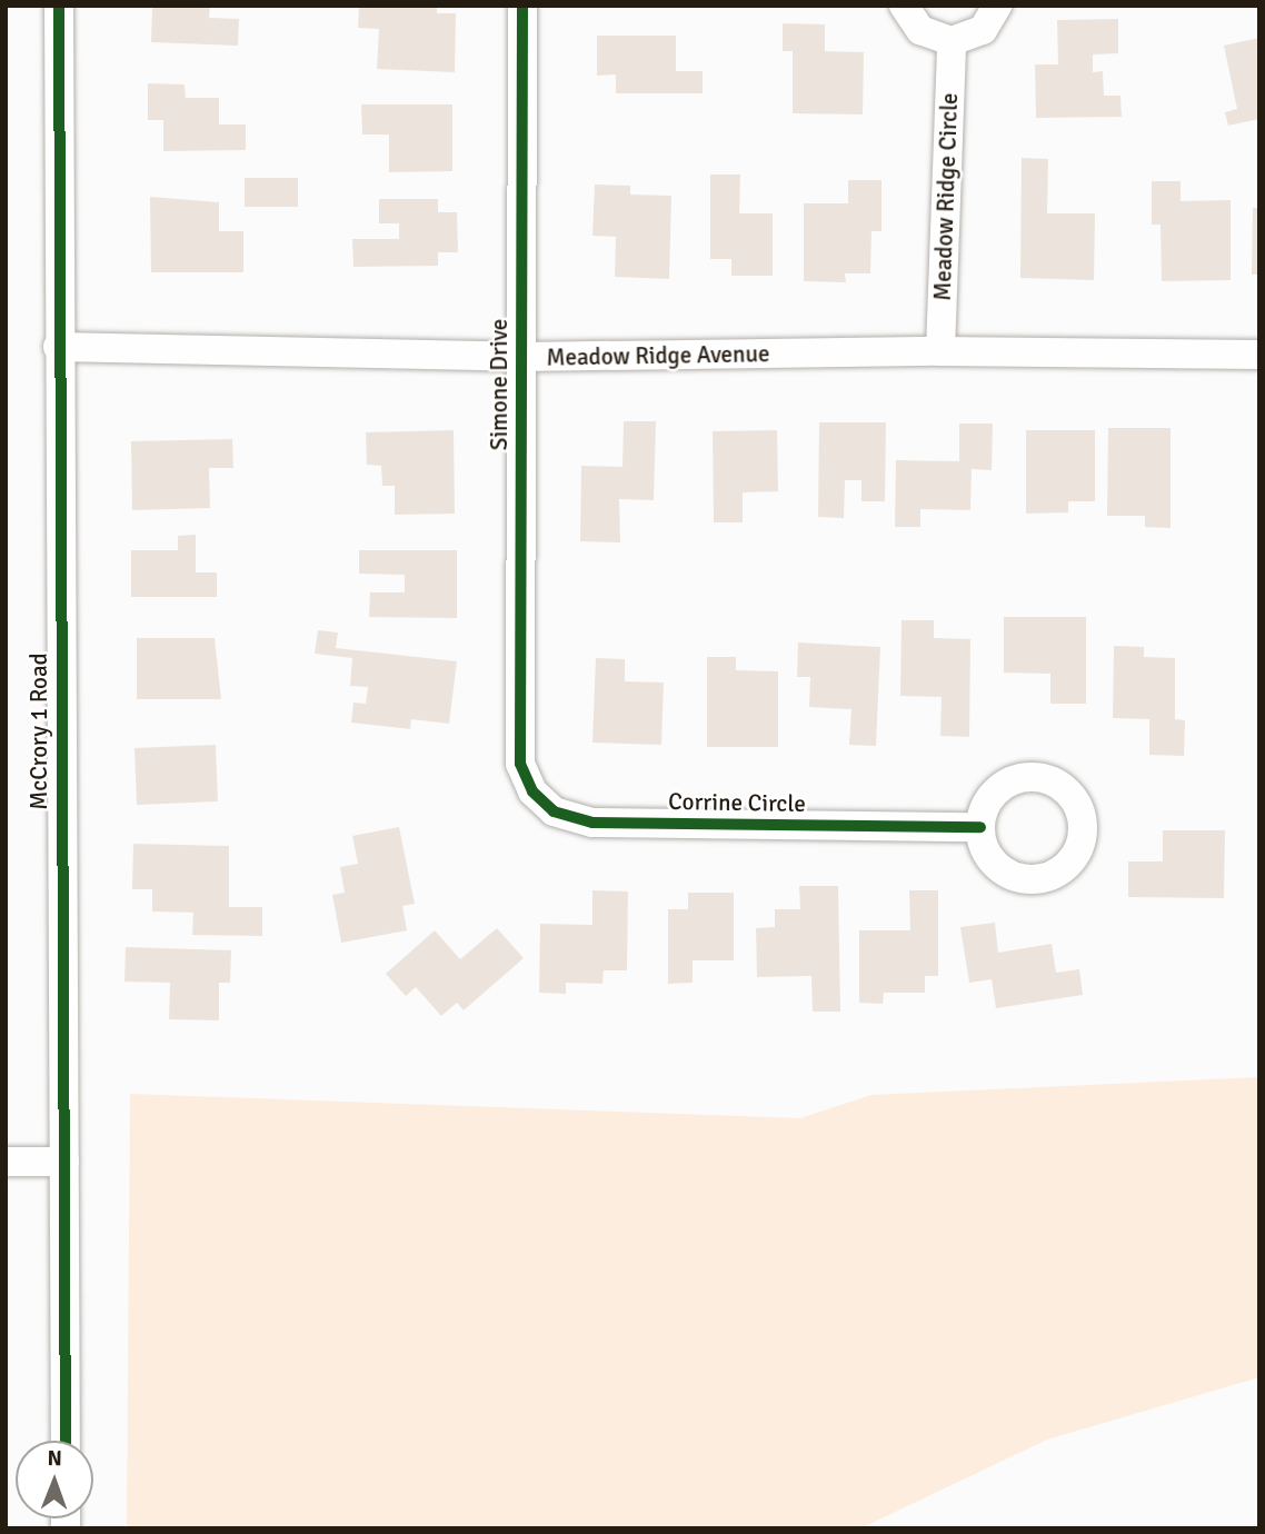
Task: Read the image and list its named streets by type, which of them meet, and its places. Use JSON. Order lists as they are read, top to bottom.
{
  "streets": {
    "street": [
      "Meadow Ridge Circle",
      "Meadow Ridge Avenue",
      "Simone Drive",
      "McCrory 1 Road",
      "Corrine Circle"
    ]
  },
  "crossings": [
    ["Meadow Ridge Circle", "Meadow Ridge Avenue"],
    ["Meadow Ridge Avenue", "Simone Drive"],
    ["Meadow Ridge Avenue", "McCrory 1 Road"],
    ["Simone Drive", "Corrine Circle"]
  ],
  "north": "top"
}
